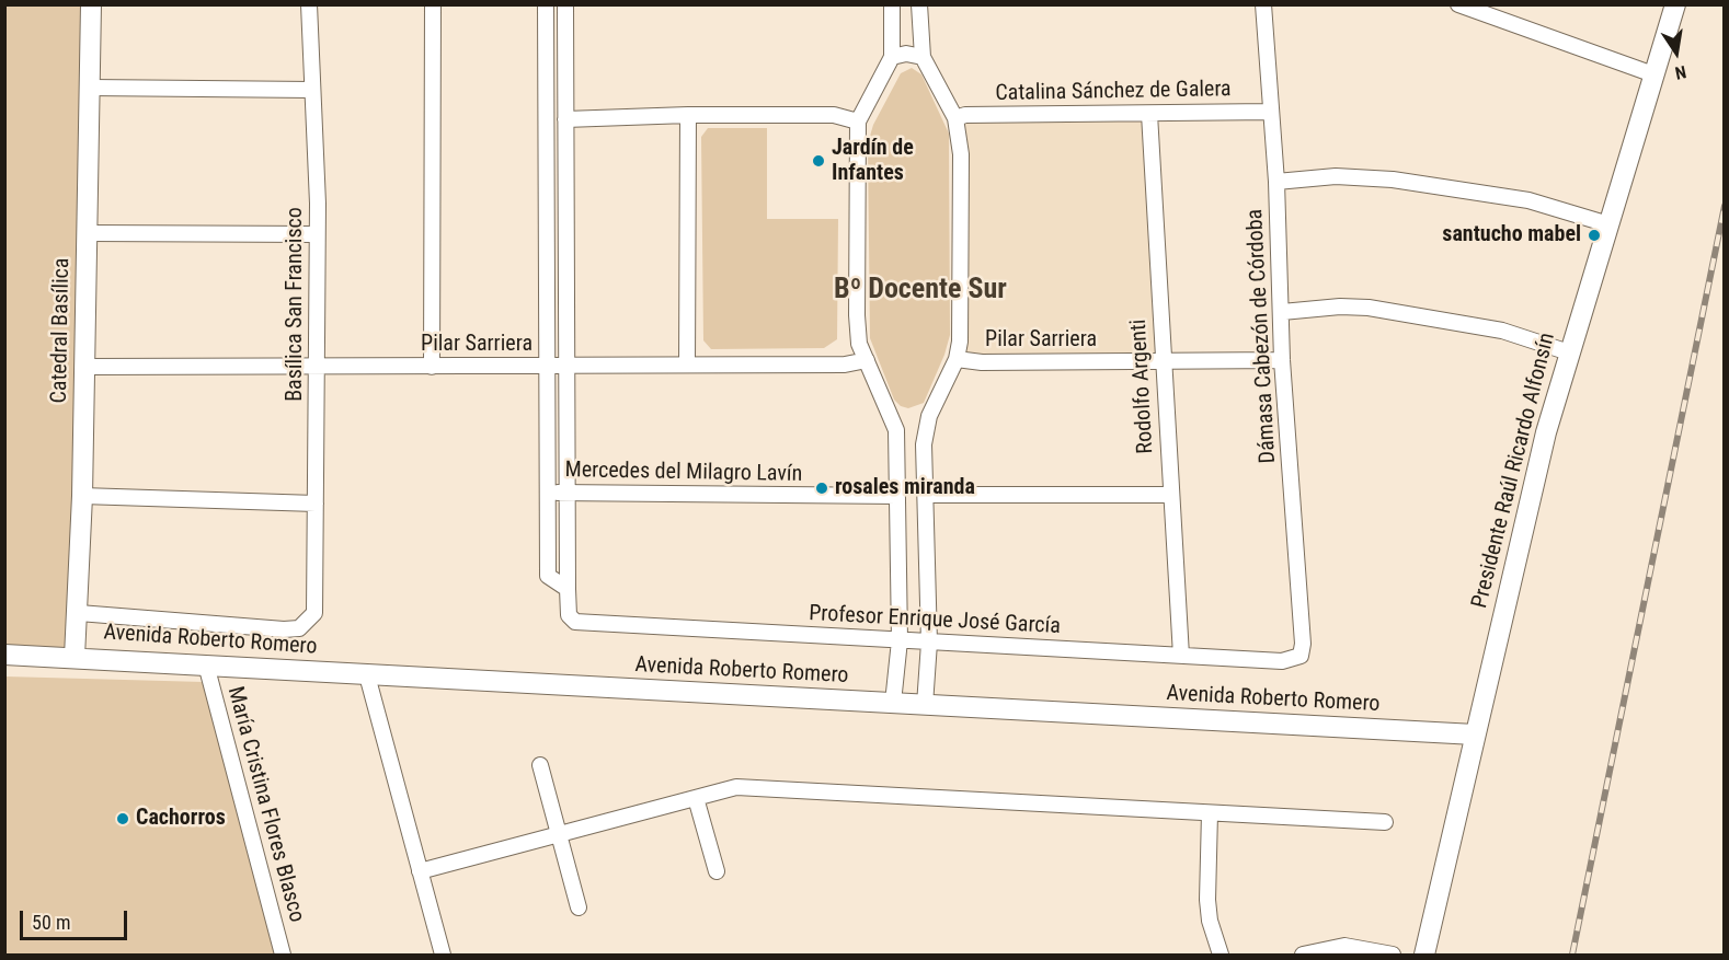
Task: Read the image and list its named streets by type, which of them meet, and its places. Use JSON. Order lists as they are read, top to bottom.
{
  "streets": {
    "main road": ["Catedral Basílica", "Presidente Raúl Ricardo Alfonsín", "Avenida Roberto Romero"],
    "street": [
      "Catalina Sánchez de Galera",
      "Basílica San Francisco",
      "Dámasa Cabezón de Córdoba",
      "Pilar Sarriera",
      "Rodolfo Argenti",
      "Mercedes del Milagro Lavín",
      "Profesor Enrique José García",
      "María Cristina Flores Blasco"
    ]
  },
  "crossings": [
    ["Catalina Sánchez de Galera", "Dámasa Cabezón de Córdoba"],
    ["Catalina Sánchez de Galera", "Rodolfo Argenti"],
    ["Basílica San Francisco", "Catedral Basílica"],
    ["Basílica San Francisco", "Pilar Sarriera"],
    ["Catedral Basílica", "Pilar Sarriera"],
    ["Catedral Basílica", "Avenida Roberto Romero"],
    ["Dámasa Cabezón de Córdoba", "Pilar Sarriera"],
    ["Dámasa Cabezón de Córdoba", "Profesor Enrique José García"],
    ["Pilar Sarriera", "Rodolfo Argenti"],
    ["Rodolfo Argenti", "Profesor Enrique José García"],
    ["Presidente Raúl Ricardo Alfonsín", "Avenida Roberto Romero"],
    ["Avenida Roberto Romero", "María Cristina Flores Blasco"]
  ],
  "districts": ["Bº Docente Sur"],
  "places": [
    "Jardín de Infantes",
    "santucho mabel",
    "rosales miranda",
    "Cachorros"
  ],
  "scale_bar": "50 m",
  "north": "bottom"
}
